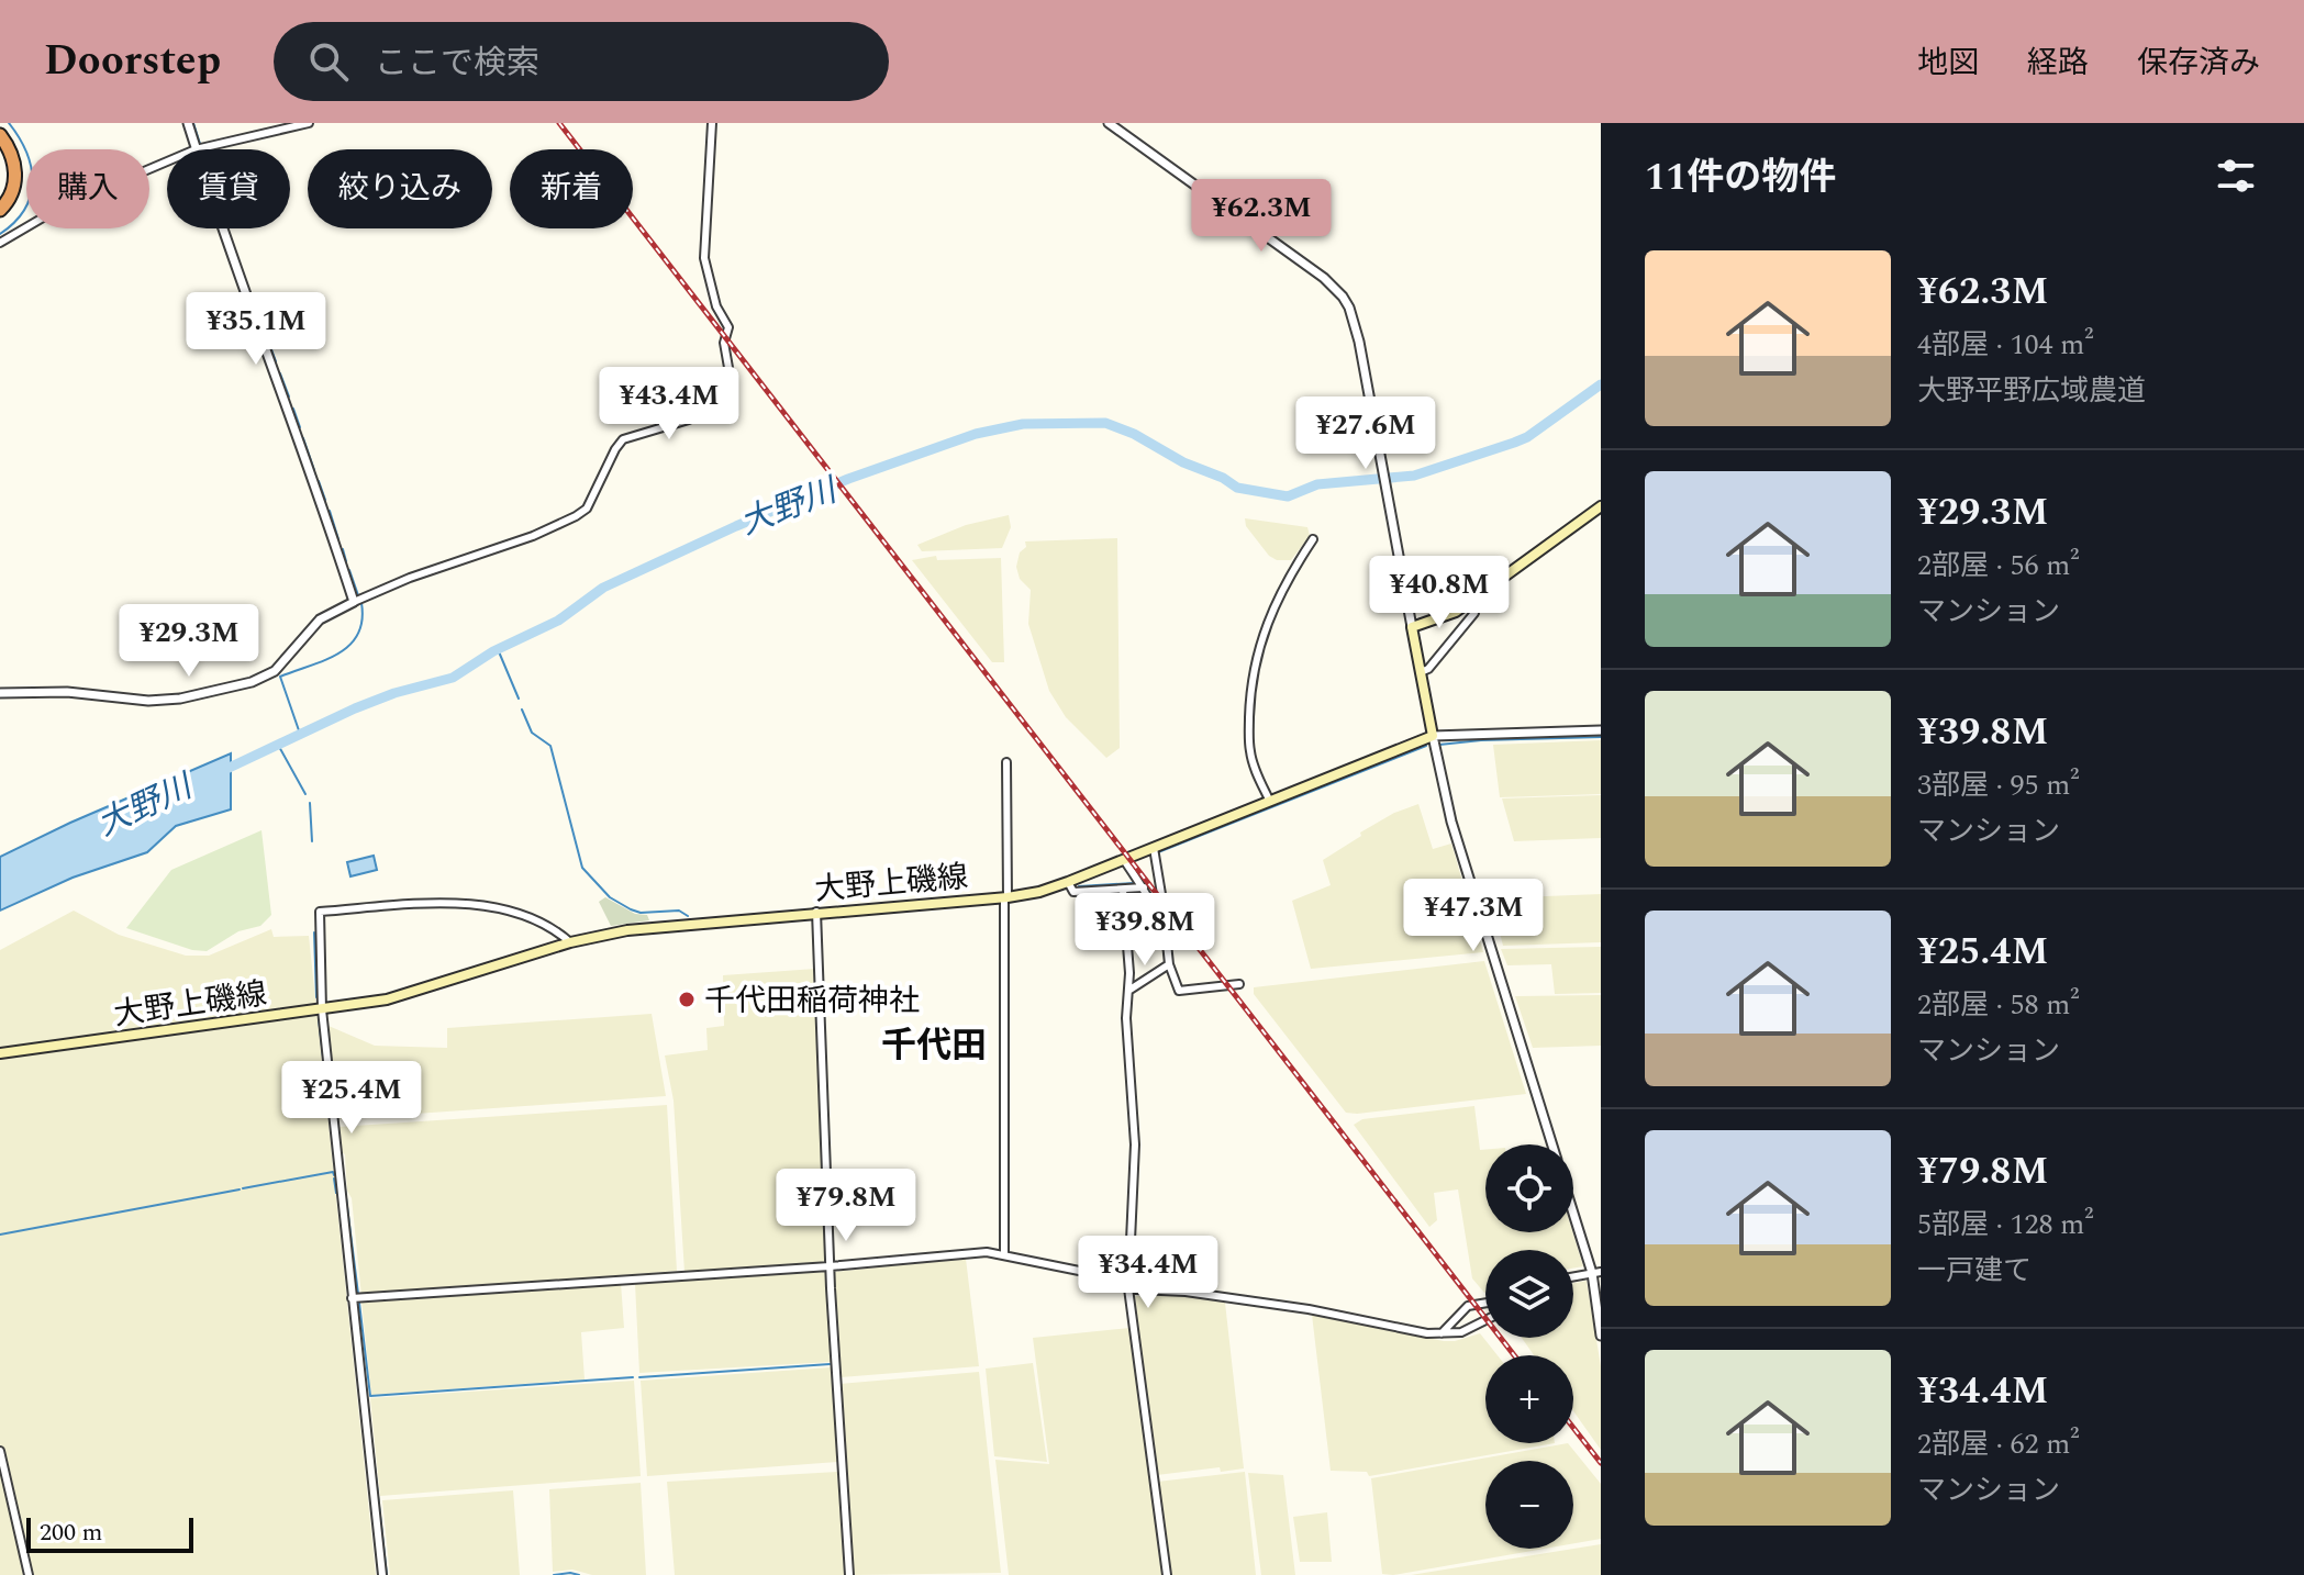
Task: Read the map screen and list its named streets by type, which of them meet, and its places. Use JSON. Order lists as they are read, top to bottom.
{
  "streets": {
    "main road": ["大野上磯線"]
  },
  "districts": ["千代田"],
  "water": ["大野川"],
  "places": ["千代田稲荷神社"],
  "scale_bar": "200 m",
  "page": {
    "header": "Doorstep",
    "search": "ここで検索",
    "nav": ["地図", "経路", "保存済み"],
    "heading": "11件の物件",
    "chip": [
      "購入",
      "賃貸",
      "絞り込み",
      "新着"
    ],
    "price": [
      "¥62.3M",
      "¥35.1M",
      "¥43.4M",
      "¥27.6M",
      "¥40.8M",
      "¥29.3M",
      "¥47.3M",
      "¥39.8M",
      "¥25.4M",
      "¥79.8M",
      "¥34.4M"
    ],
    "list": [
      {
        "name": "¥62.3M",
        "note": "4部屋 · 104 m² · 大野平野広域農道"
      },
      {
        "name": "¥29.3M",
        "note": "2部屋 · 56 m² · マンション"
      },
      {
        "name": "¥39.8M",
        "note": "3部屋 · 95 m² · マンション"
      },
      {
        "name": "¥25.4M",
        "note": "2部屋 · 58 m² · マンション"
      },
      {
        "name": "¥79.8M",
        "note": "5部屋 · 128 m² · 一戸建て"
      },
      {
        "name": "¥34.4M",
        "note": "2部屋 · 62 m² · マンション"
      }
    ],
    "map_buttons": ["+", "−"],
    "scale": "200 m"
  }
}
